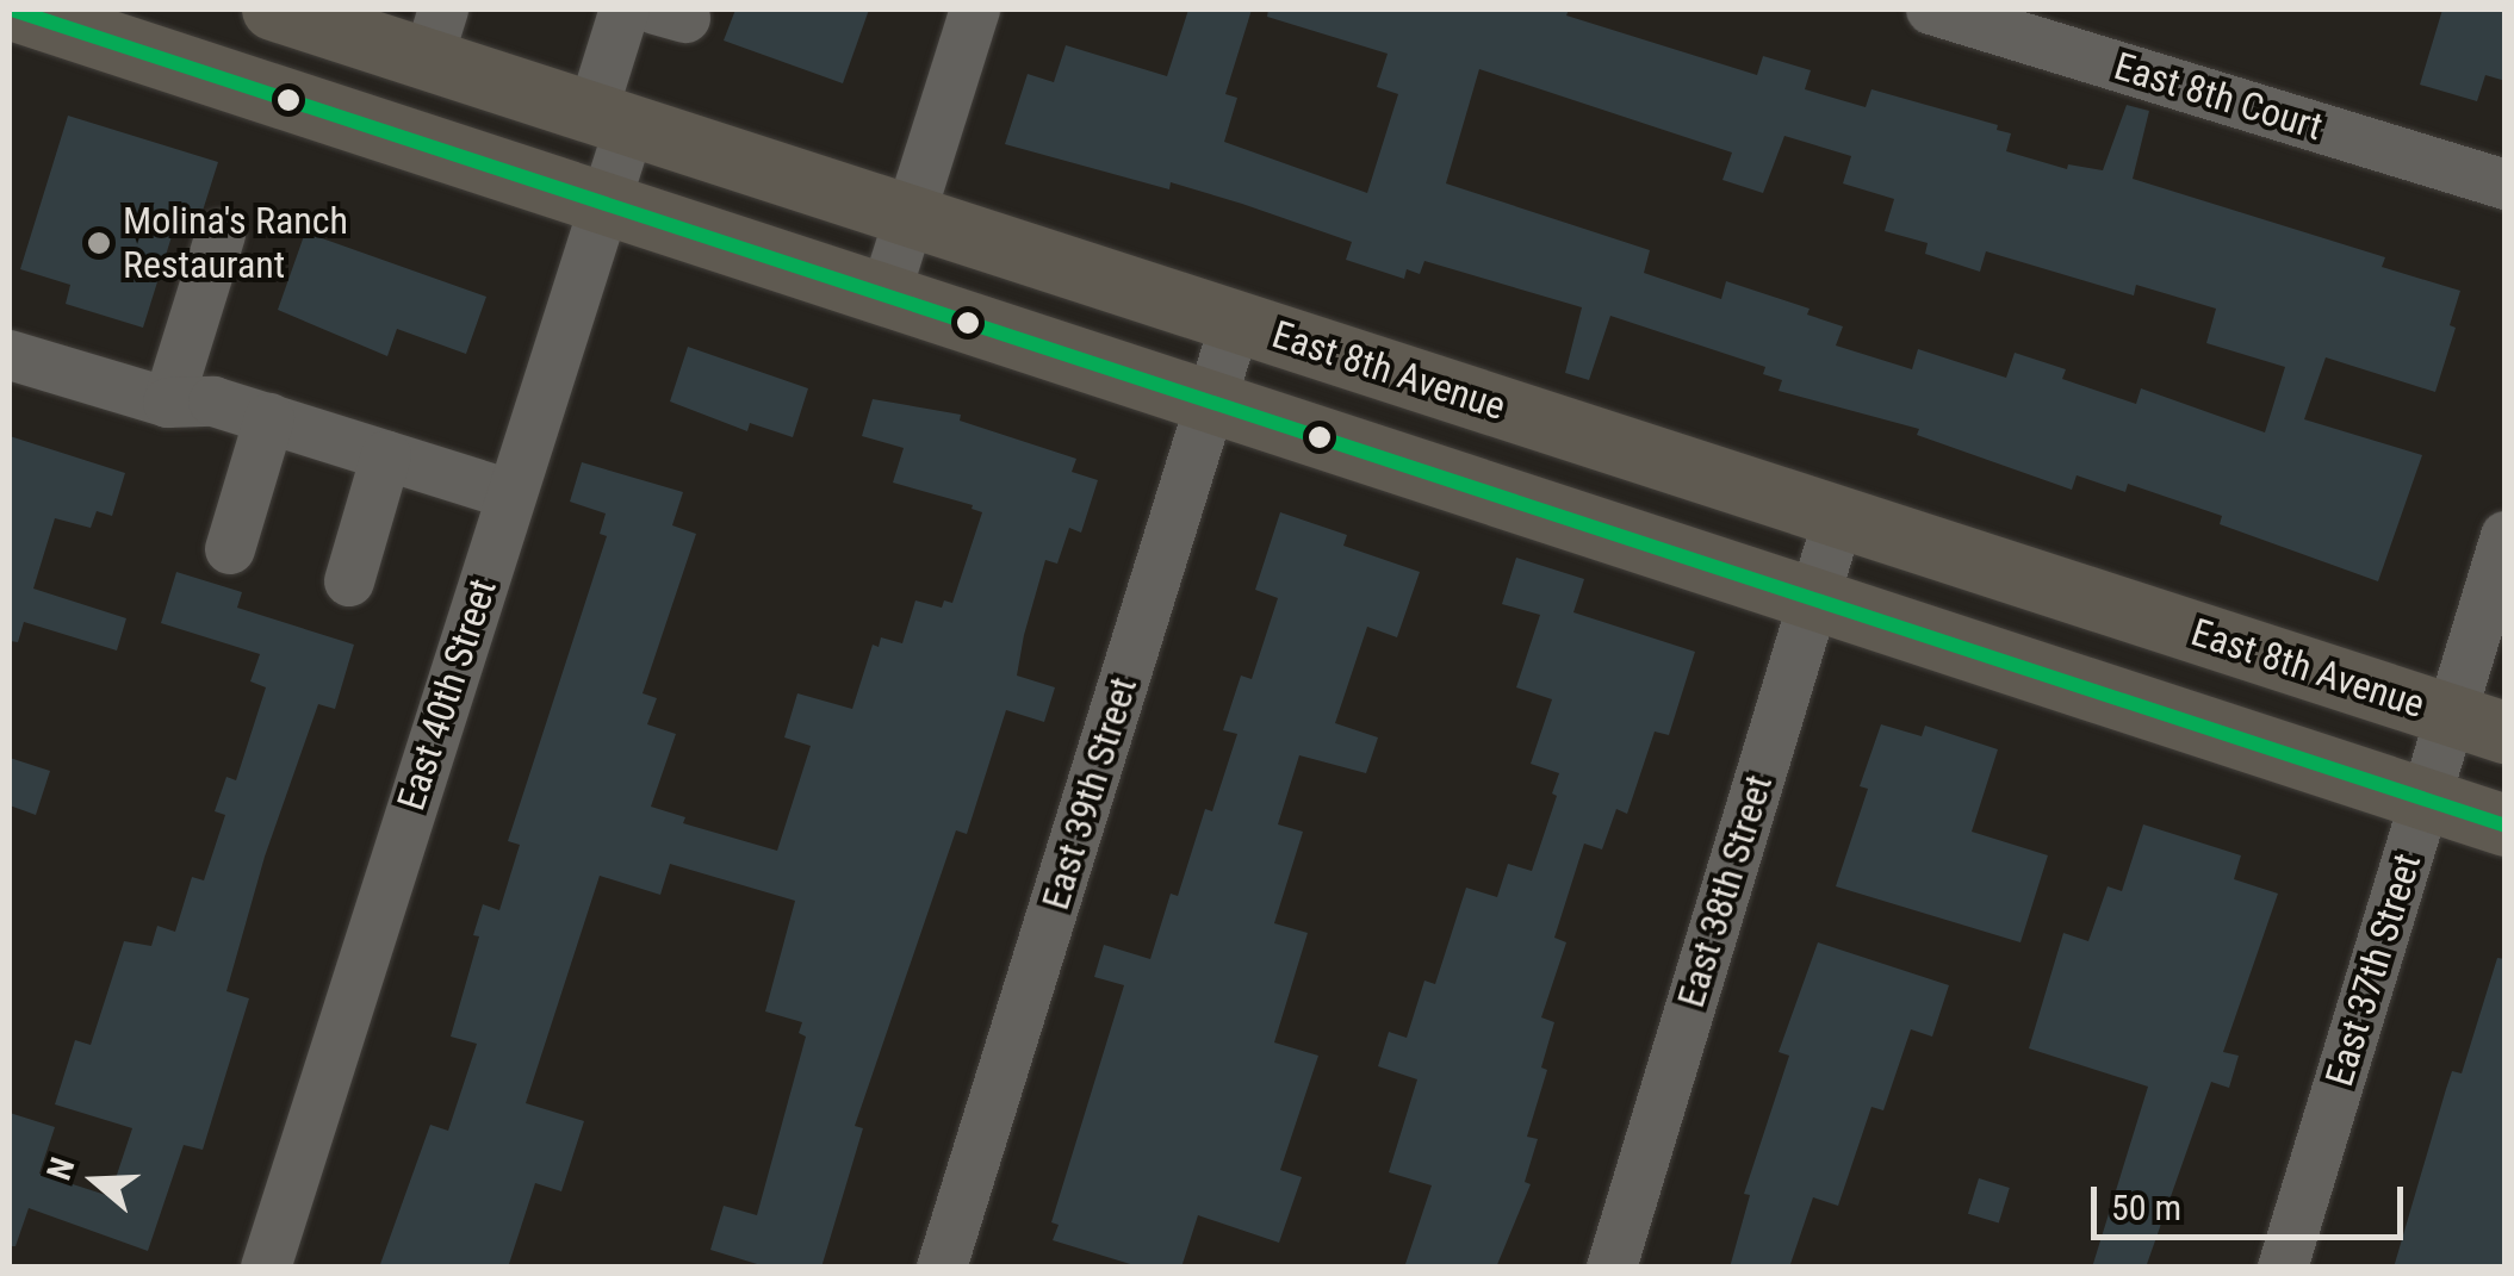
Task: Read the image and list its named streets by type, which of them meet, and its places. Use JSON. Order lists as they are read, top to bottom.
{
  "streets": {
    "main road": ["East 8th Avenue"],
    "street": [
      "East 8th Court",
      "East 40th Street",
      "East 39th Street",
      "East 38th Street",
      "East 37th Street"
    ]
  },
  "crossings": [
    ["East 8th Avenue", "East 40th Street"],
    ["East 8th Avenue", "East 39th Street"],
    ["East 8th Avenue", "East 38th Street"],
    ["East 8th Avenue", "East 37th Street"]
  ],
  "places": ["Molina's Ranch Restaurant"],
  "scale_bar": "50 m",
  "north": "left"
}
